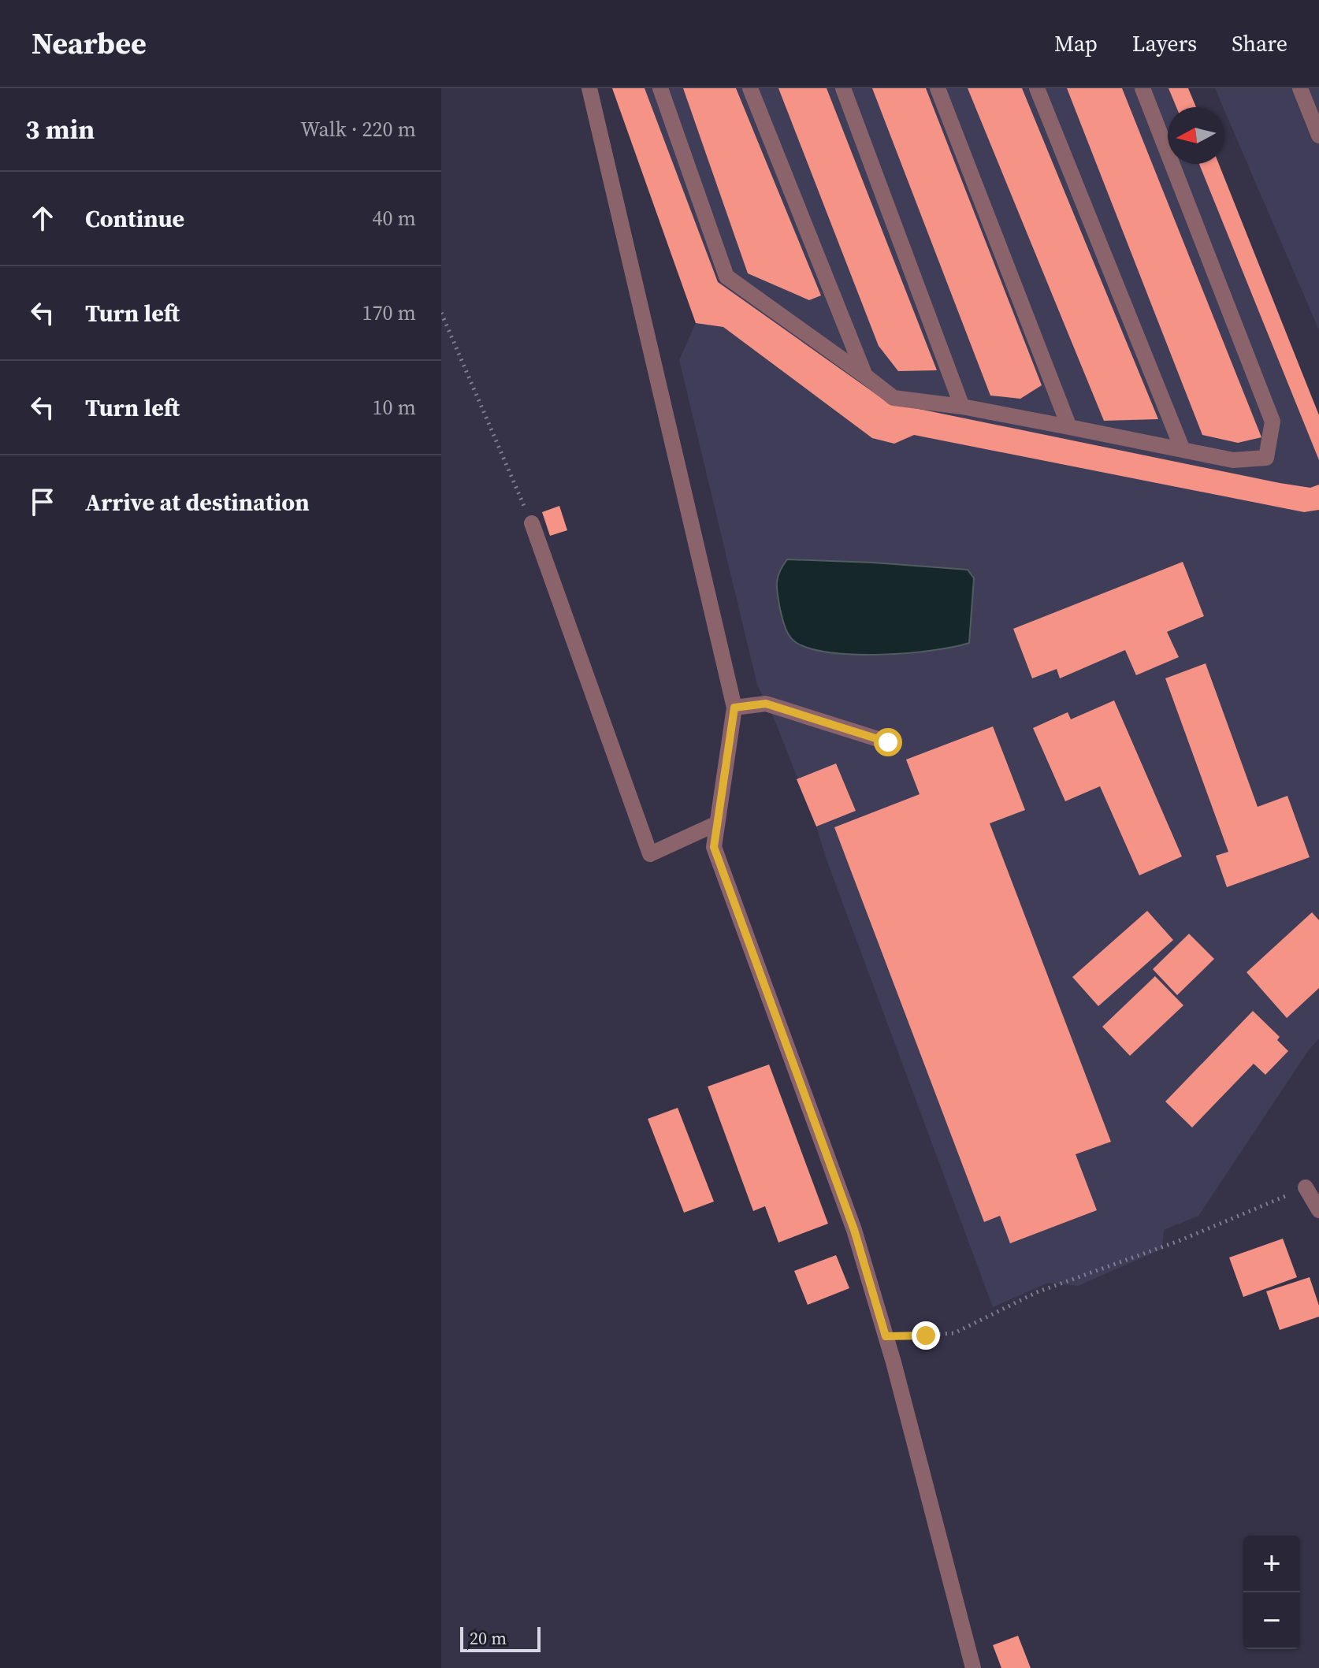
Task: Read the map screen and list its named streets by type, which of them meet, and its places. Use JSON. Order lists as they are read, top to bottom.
{
  "scale_bar": "20 m",
  "north": "left",
  "page": {
    "header": "Nearbee",
    "nav": ["Map", "Layers", "Share"],
    "heading": ["3 min", "Walk · 220 m"],
    "list": [
      ["Continue", "40 m"],
      ["Turn left", "170 m"],
      ["Turn left", "10 m"],
      "Arrive at destination"
    ],
    "map_buttons": ["+", "−"],
    "scale": "20 m"
  }
}
